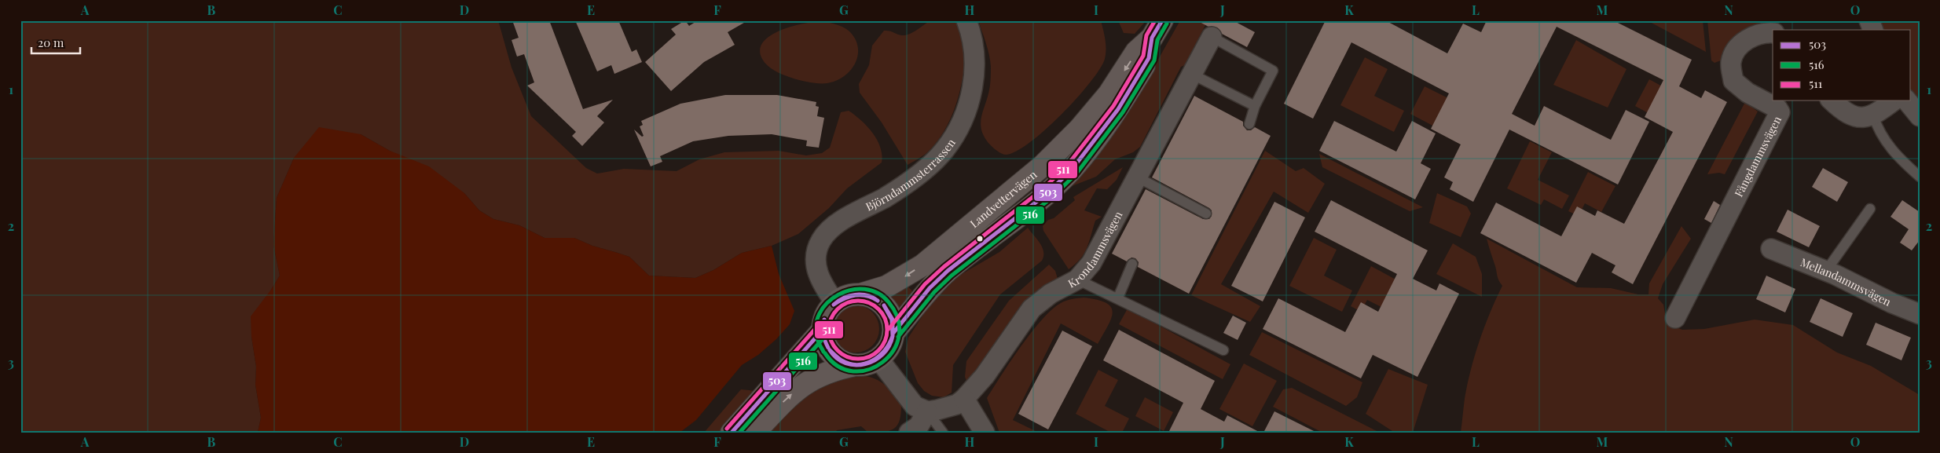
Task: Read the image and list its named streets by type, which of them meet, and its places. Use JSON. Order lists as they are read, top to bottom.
{
  "streets": {
    "street": [
      "Fångdammsvägen",
      "Björndammsterrassen",
      "Landvettervägen",
      "Krondammsvägen",
      "Mellandammsvägen"
    ]
  },
  "crossings": [
    ["Björndammsterrassen", "Landvettervägen"]
  ],
  "lines": ["transit line 503", "transit line 511", "transit line 516"],
  "legend": ["503", "516", "511"],
  "scale_bar": "20 m",
  "grid": {
    "columns": [
      "A",
      "B",
      "C",
      "D",
      "E",
      "F",
      "G",
      "H",
      "I",
      "J",
      "K",
      "L",
      "M",
      "N",
      "O"
    ],
    "rows": ["1", "2", "3"]
  }
}
